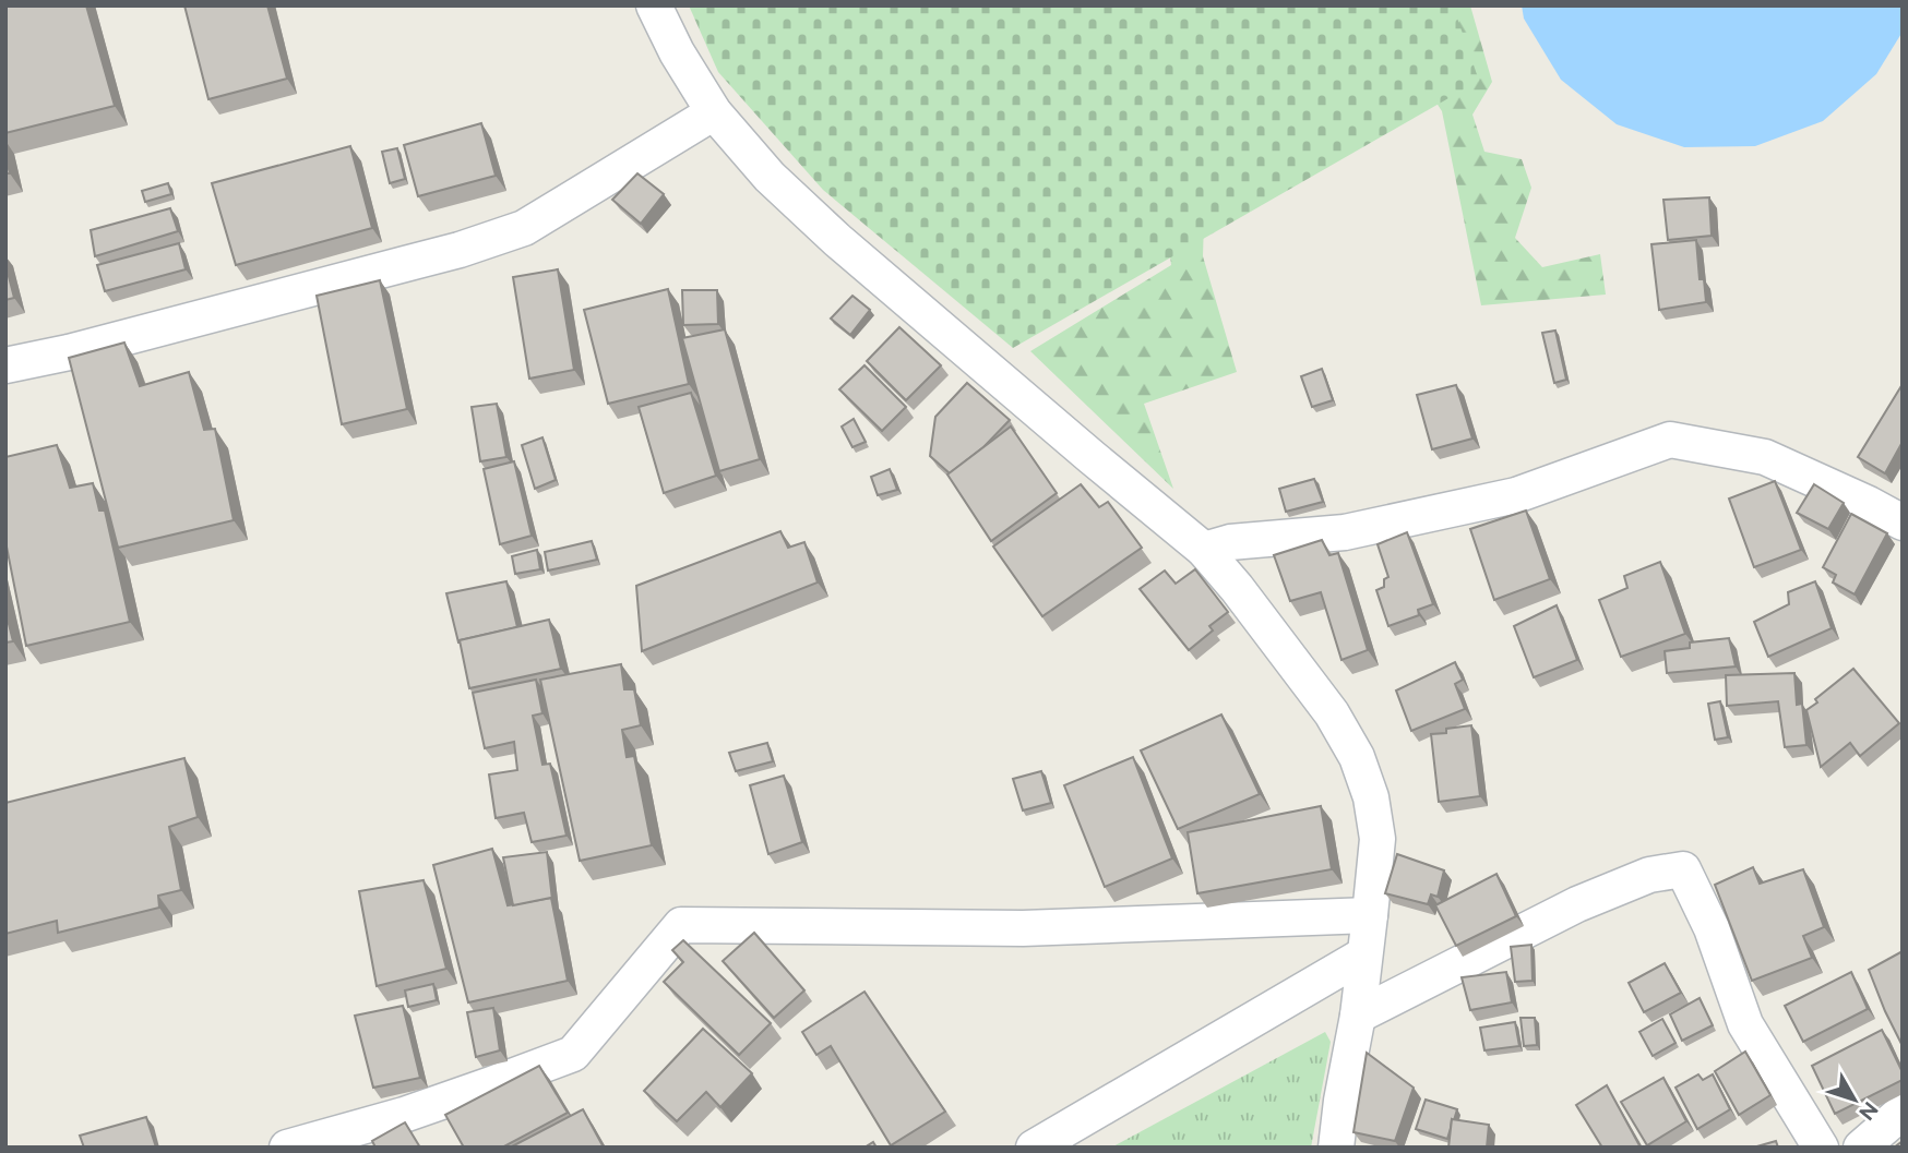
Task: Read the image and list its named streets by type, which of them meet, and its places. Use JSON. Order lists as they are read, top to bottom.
{
  "north": "bottom right"
}
